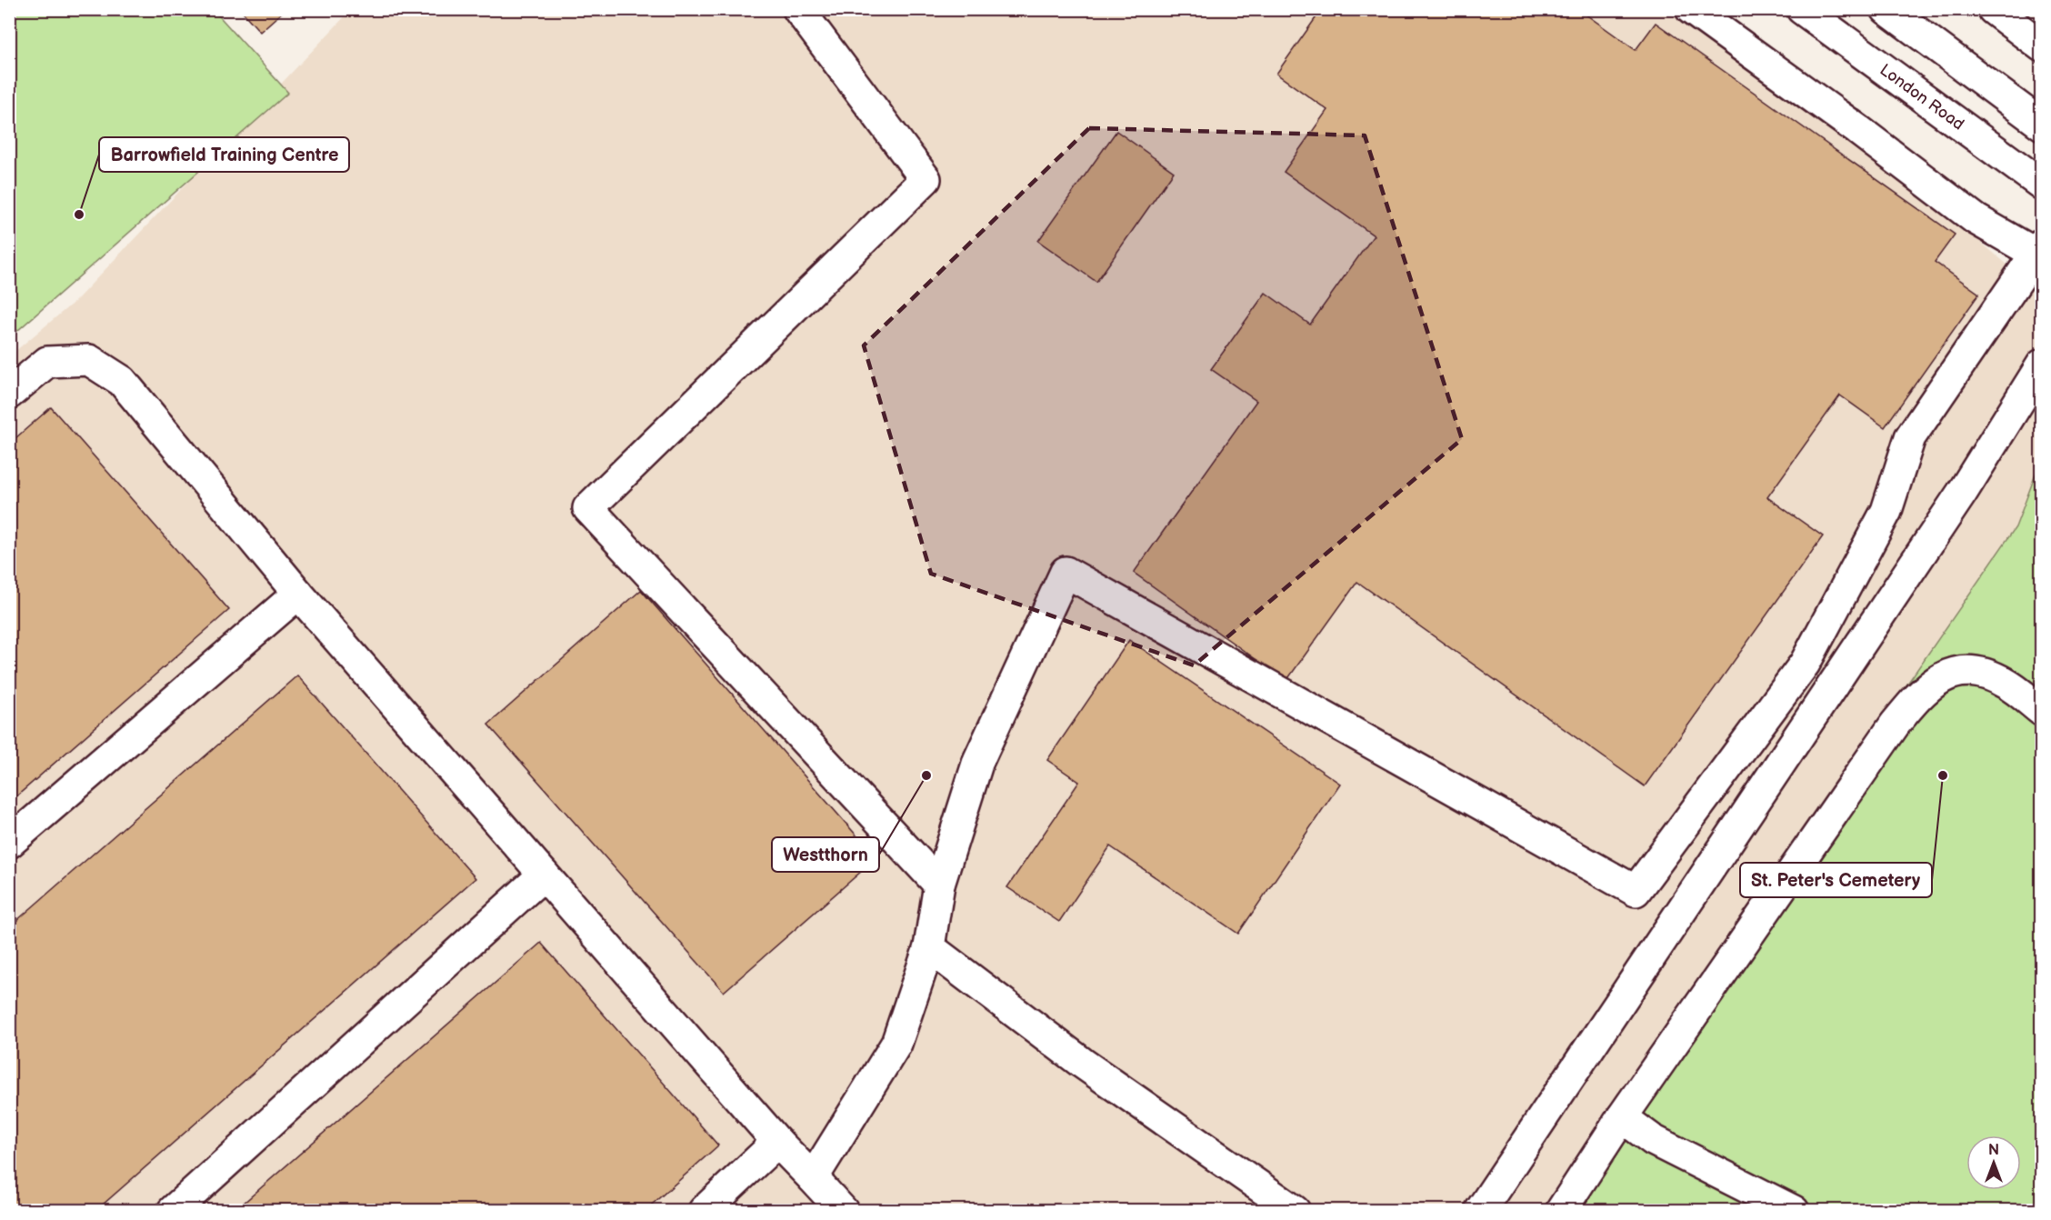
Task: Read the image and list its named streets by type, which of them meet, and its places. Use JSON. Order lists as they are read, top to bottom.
{
  "streets": {
    "main road": ["London Road"]
  },
  "places": ["Barrowfield Training Centre", "Westthorn", "St. Peter's Cemetery"],
  "north": "top"
}
